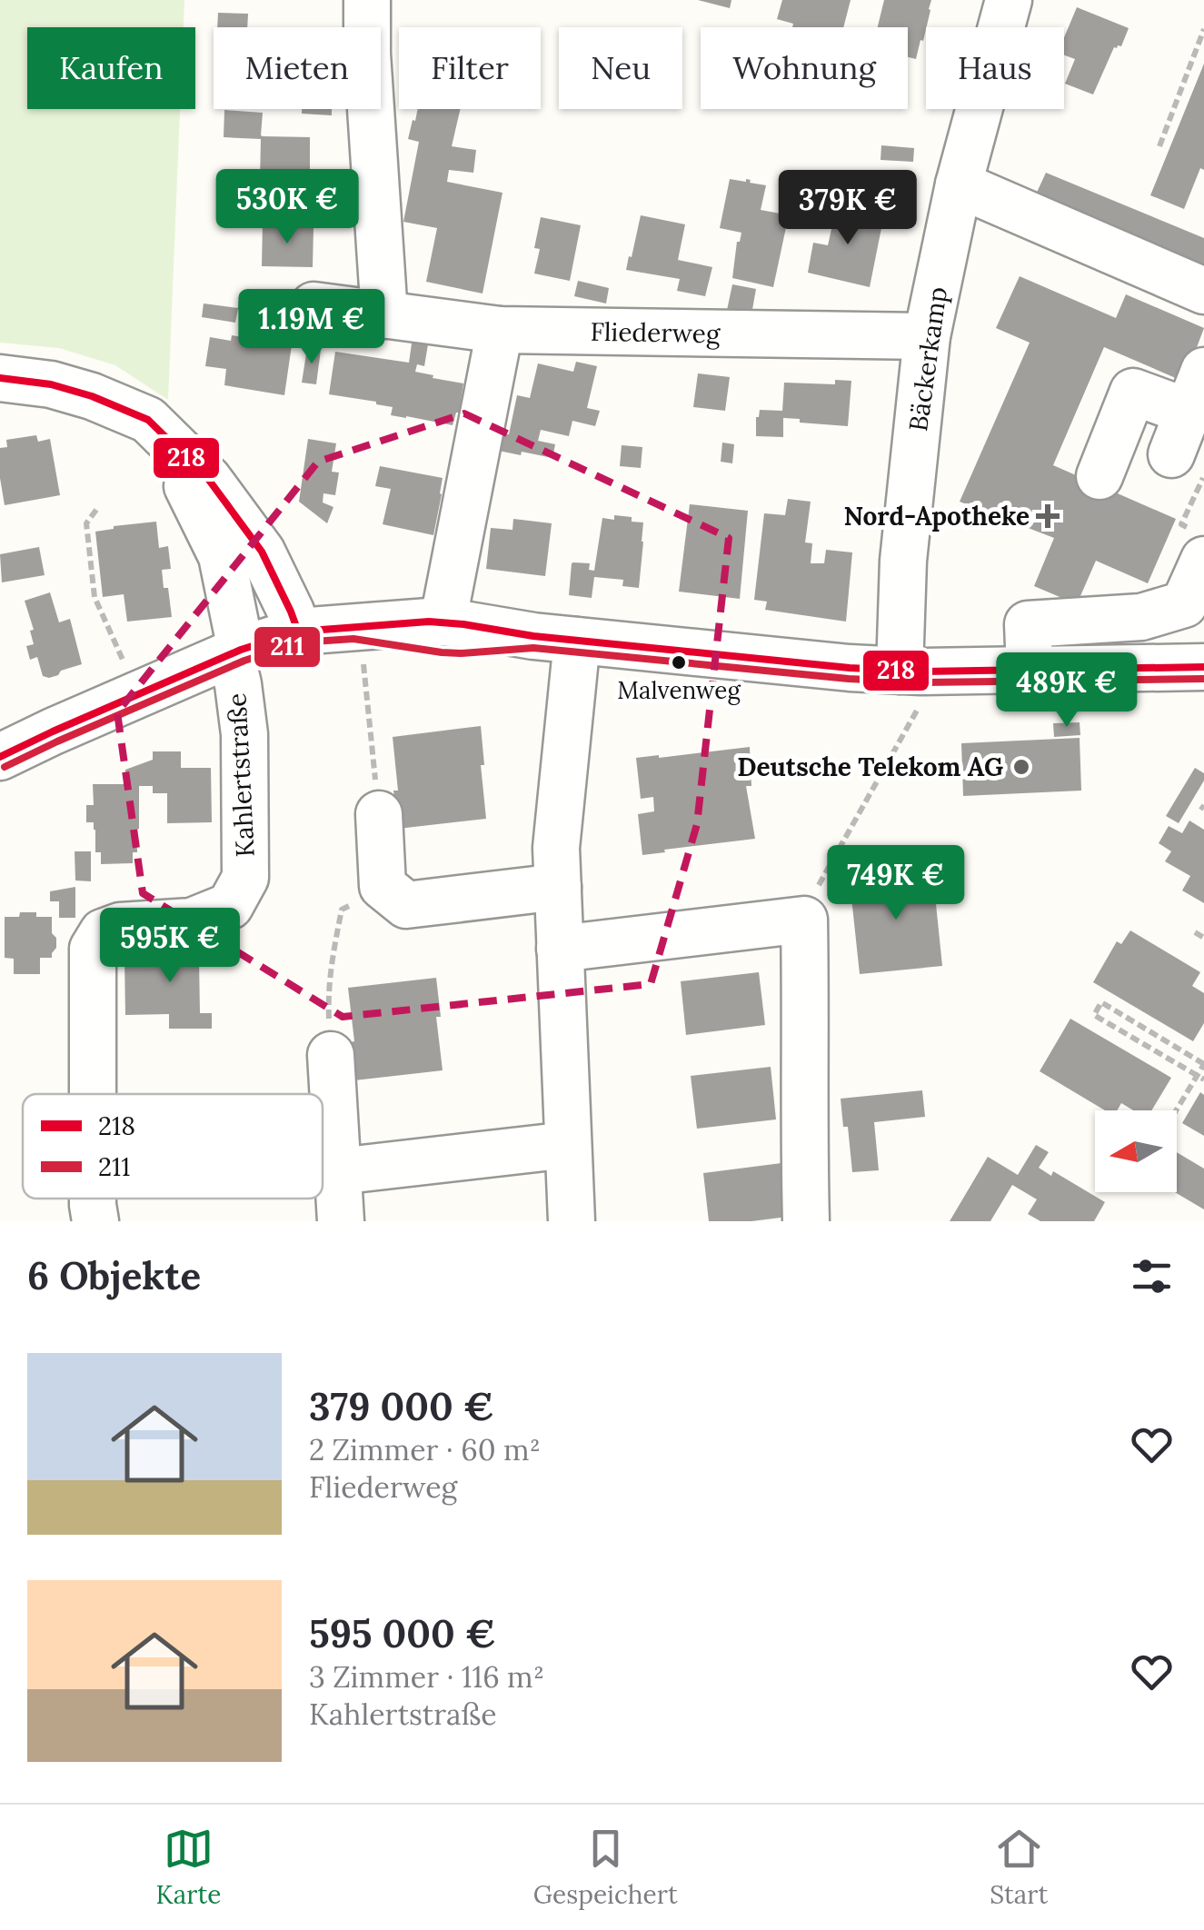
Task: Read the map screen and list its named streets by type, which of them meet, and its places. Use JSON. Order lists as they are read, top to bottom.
{
  "streets": {
    "street": ["Fliederweg", "Bäckerkamp", "Kahlertstraße"]
  },
  "crossings": [
    ["Fliederweg", "Bäckerkamp"],
    ["Bäckerkamp", "Kahlertstraße"]
  ],
  "places": {
    "health": ["Nord-Apotheke"],
    "other": ["Malvenweg", "Deutsche Telekom AG"]
  },
  "lines": ["transit line 218", "transit line 211"],
  "legend": ["218", "211"],
  "north": "left",
  "page": {
    "chip": [
      "Kaufen",
      "Mieten",
      "Filter",
      "Neu",
      "Wohnung",
      "Haus"
    ],
    "price": [
      "530K €",
      "379K €",
      "1.19M €",
      "489K €",
      "749K €",
      "595K €"
    ],
    "heading": "6 Objekte",
    "list": [
      {
        "name": "379 000 €",
        "note": "2 Zimmer · 60 m² · Fliederweg"
      },
      {
        "name": "595 000 €",
        "note": "3 Zimmer · 116 m² · Kahlertstraße"
      }
    ],
    "tabs": ["Karte", "Gespeichert", "Start"]
  }
}
